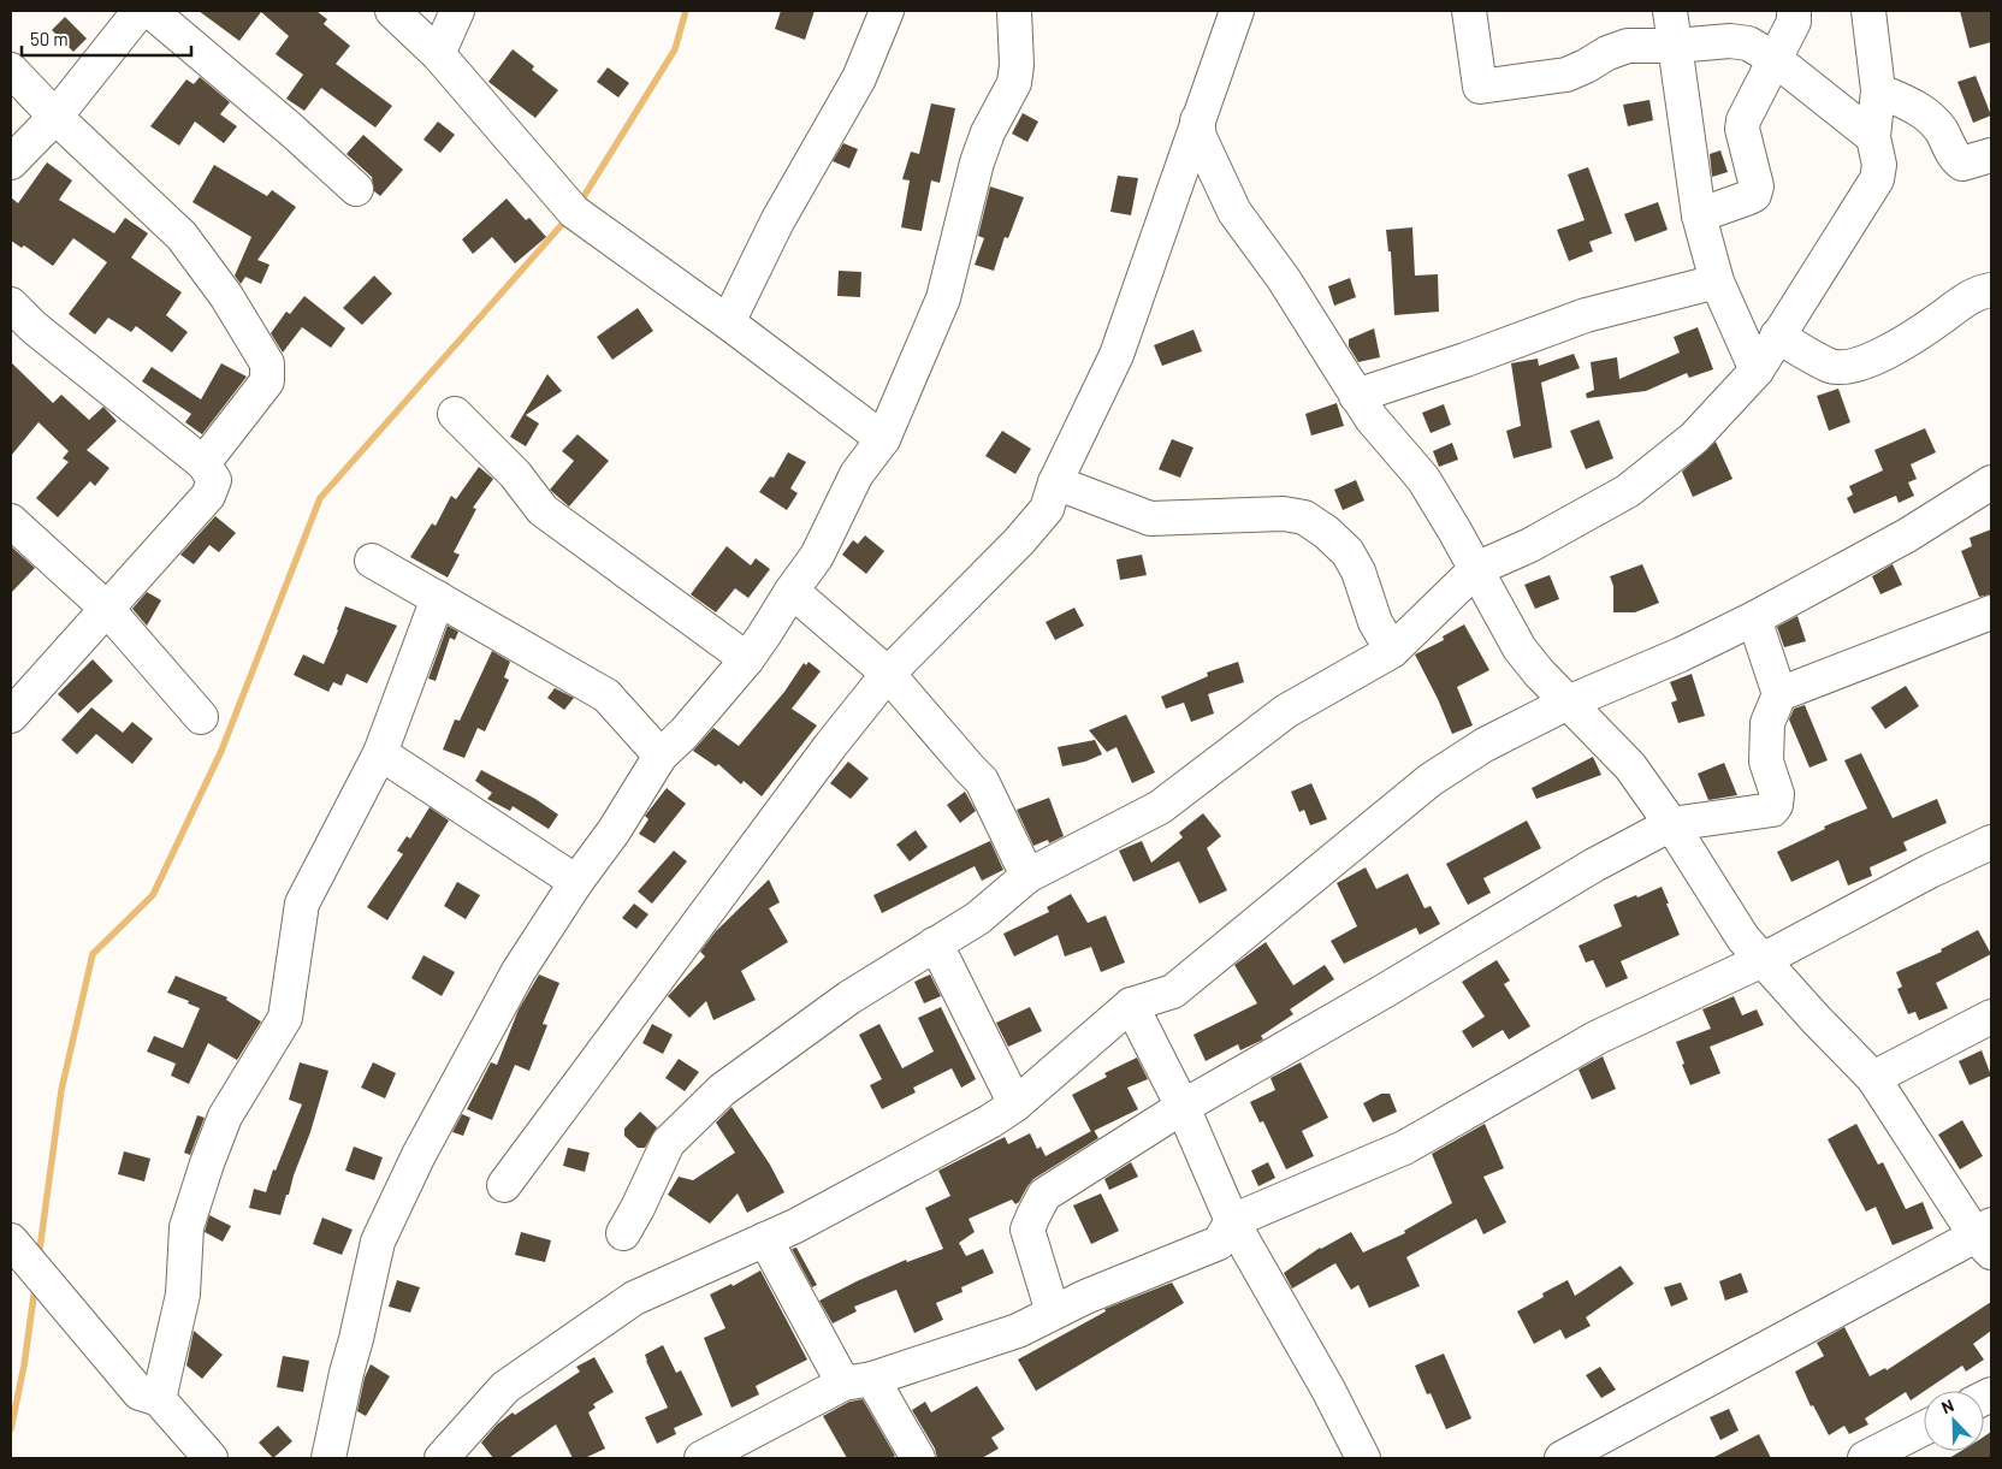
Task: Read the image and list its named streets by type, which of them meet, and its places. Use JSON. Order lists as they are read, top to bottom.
{
  "scale_bar": "50 m",
  "north": "top left"
}
